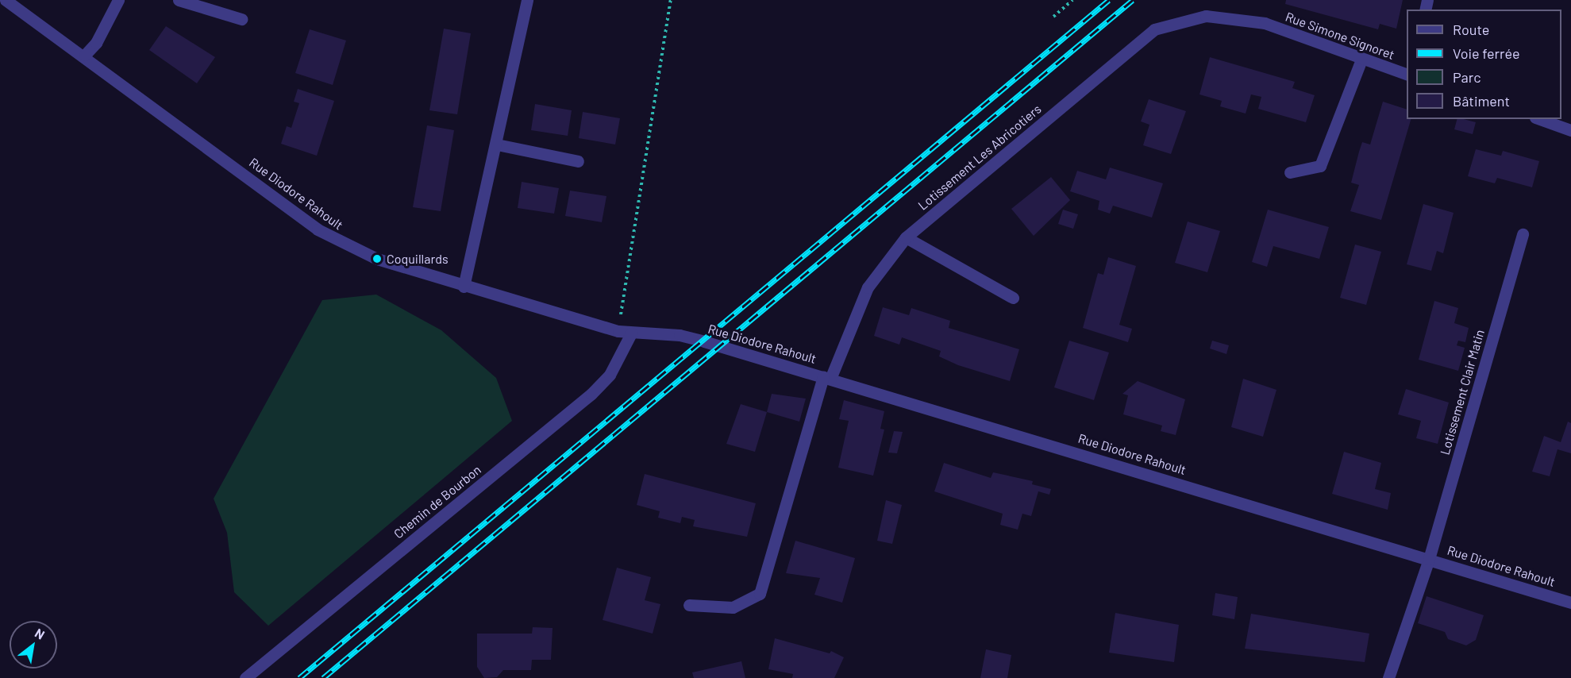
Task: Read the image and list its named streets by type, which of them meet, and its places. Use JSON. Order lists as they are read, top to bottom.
{
  "streets": {
    "street": [
      "Rue Simone Signoret",
      "Lotissement Les Abricotiers",
      "Rue Diodore Rahoult",
      "Lotissement Clair Matin",
      "Chemin de Bourbon"
    ]
  },
  "crossings": [
    ["Rue Simone Signoret", "Lotissement Les Abricotiers"],
    ["Lotissement Les Abricotiers", "Rue Diodore Rahoult"],
    ["Rue Diodore Rahoult", "Lotissement Clair Matin"],
    ["Rue Diodore Rahoult", "Chemin de Bourbon"]
  ],
  "places": ["Coquillards"],
  "legend": [
    "Route",
    "Voie ferrée",
    "Parc",
    "Bâtiment"
  ],
  "north": "top right"
}
